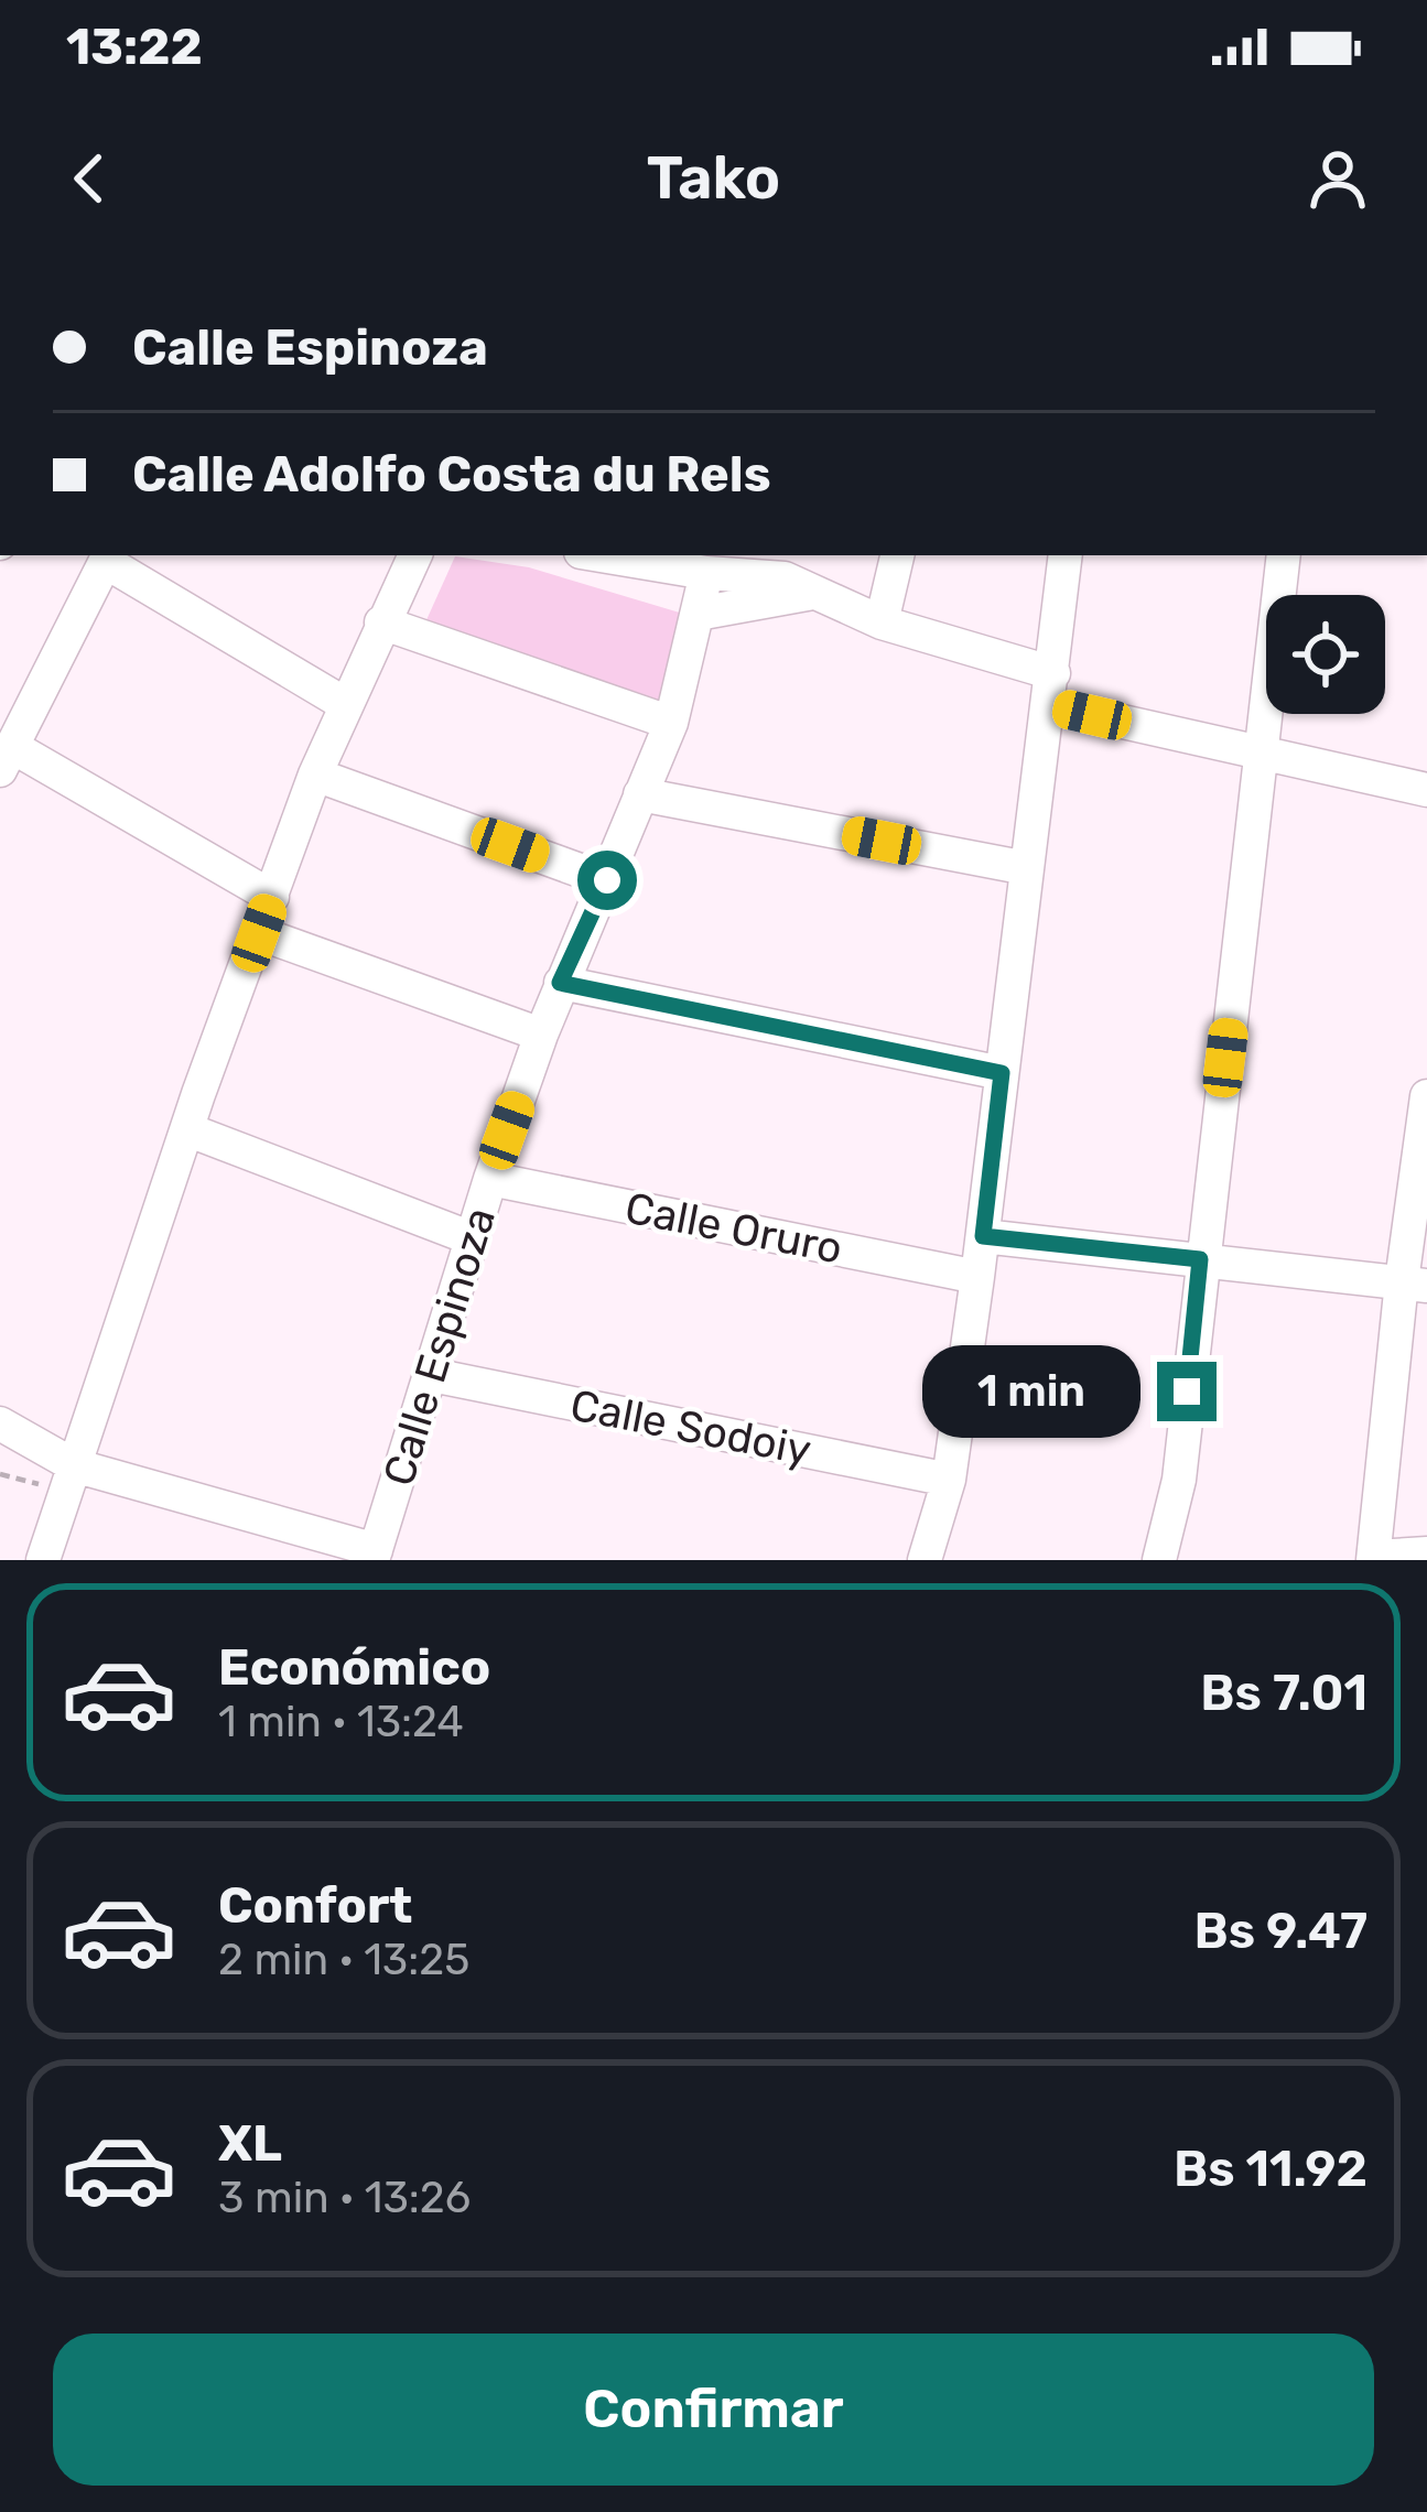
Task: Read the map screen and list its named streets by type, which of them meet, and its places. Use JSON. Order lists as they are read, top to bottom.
{
  "streets": {
    "street": ["Calle Oruro", "Calle Espinoza", "Calle Sodoiy"]
  },
  "crossings": [
    ["Calle Oruro", "Calle Espinoza"],
    ["Calle Espinoza", "Calle Sodoiy"]
  ],
  "page": {
    "status": "13:22",
    "header": "Tako",
    "banner": ["Calle Espinoza", "Calle Adolfo Costa du Rels"],
    "bubble": "1 min",
    "list": [
      {
        "name": "Económico",
        "note": "1 min · 13:24",
        "value": "Bs 7.01"
      },
      {
        "name": "Confort",
        "note": "2 min · 13:25",
        "value": "Bs 9.47"
      },
      {
        "name": "XL",
        "note": "3 min · 13:26",
        "value": "Bs 11.92"
      }
    ],
    "buttons": "Confirmar"
  }
}
